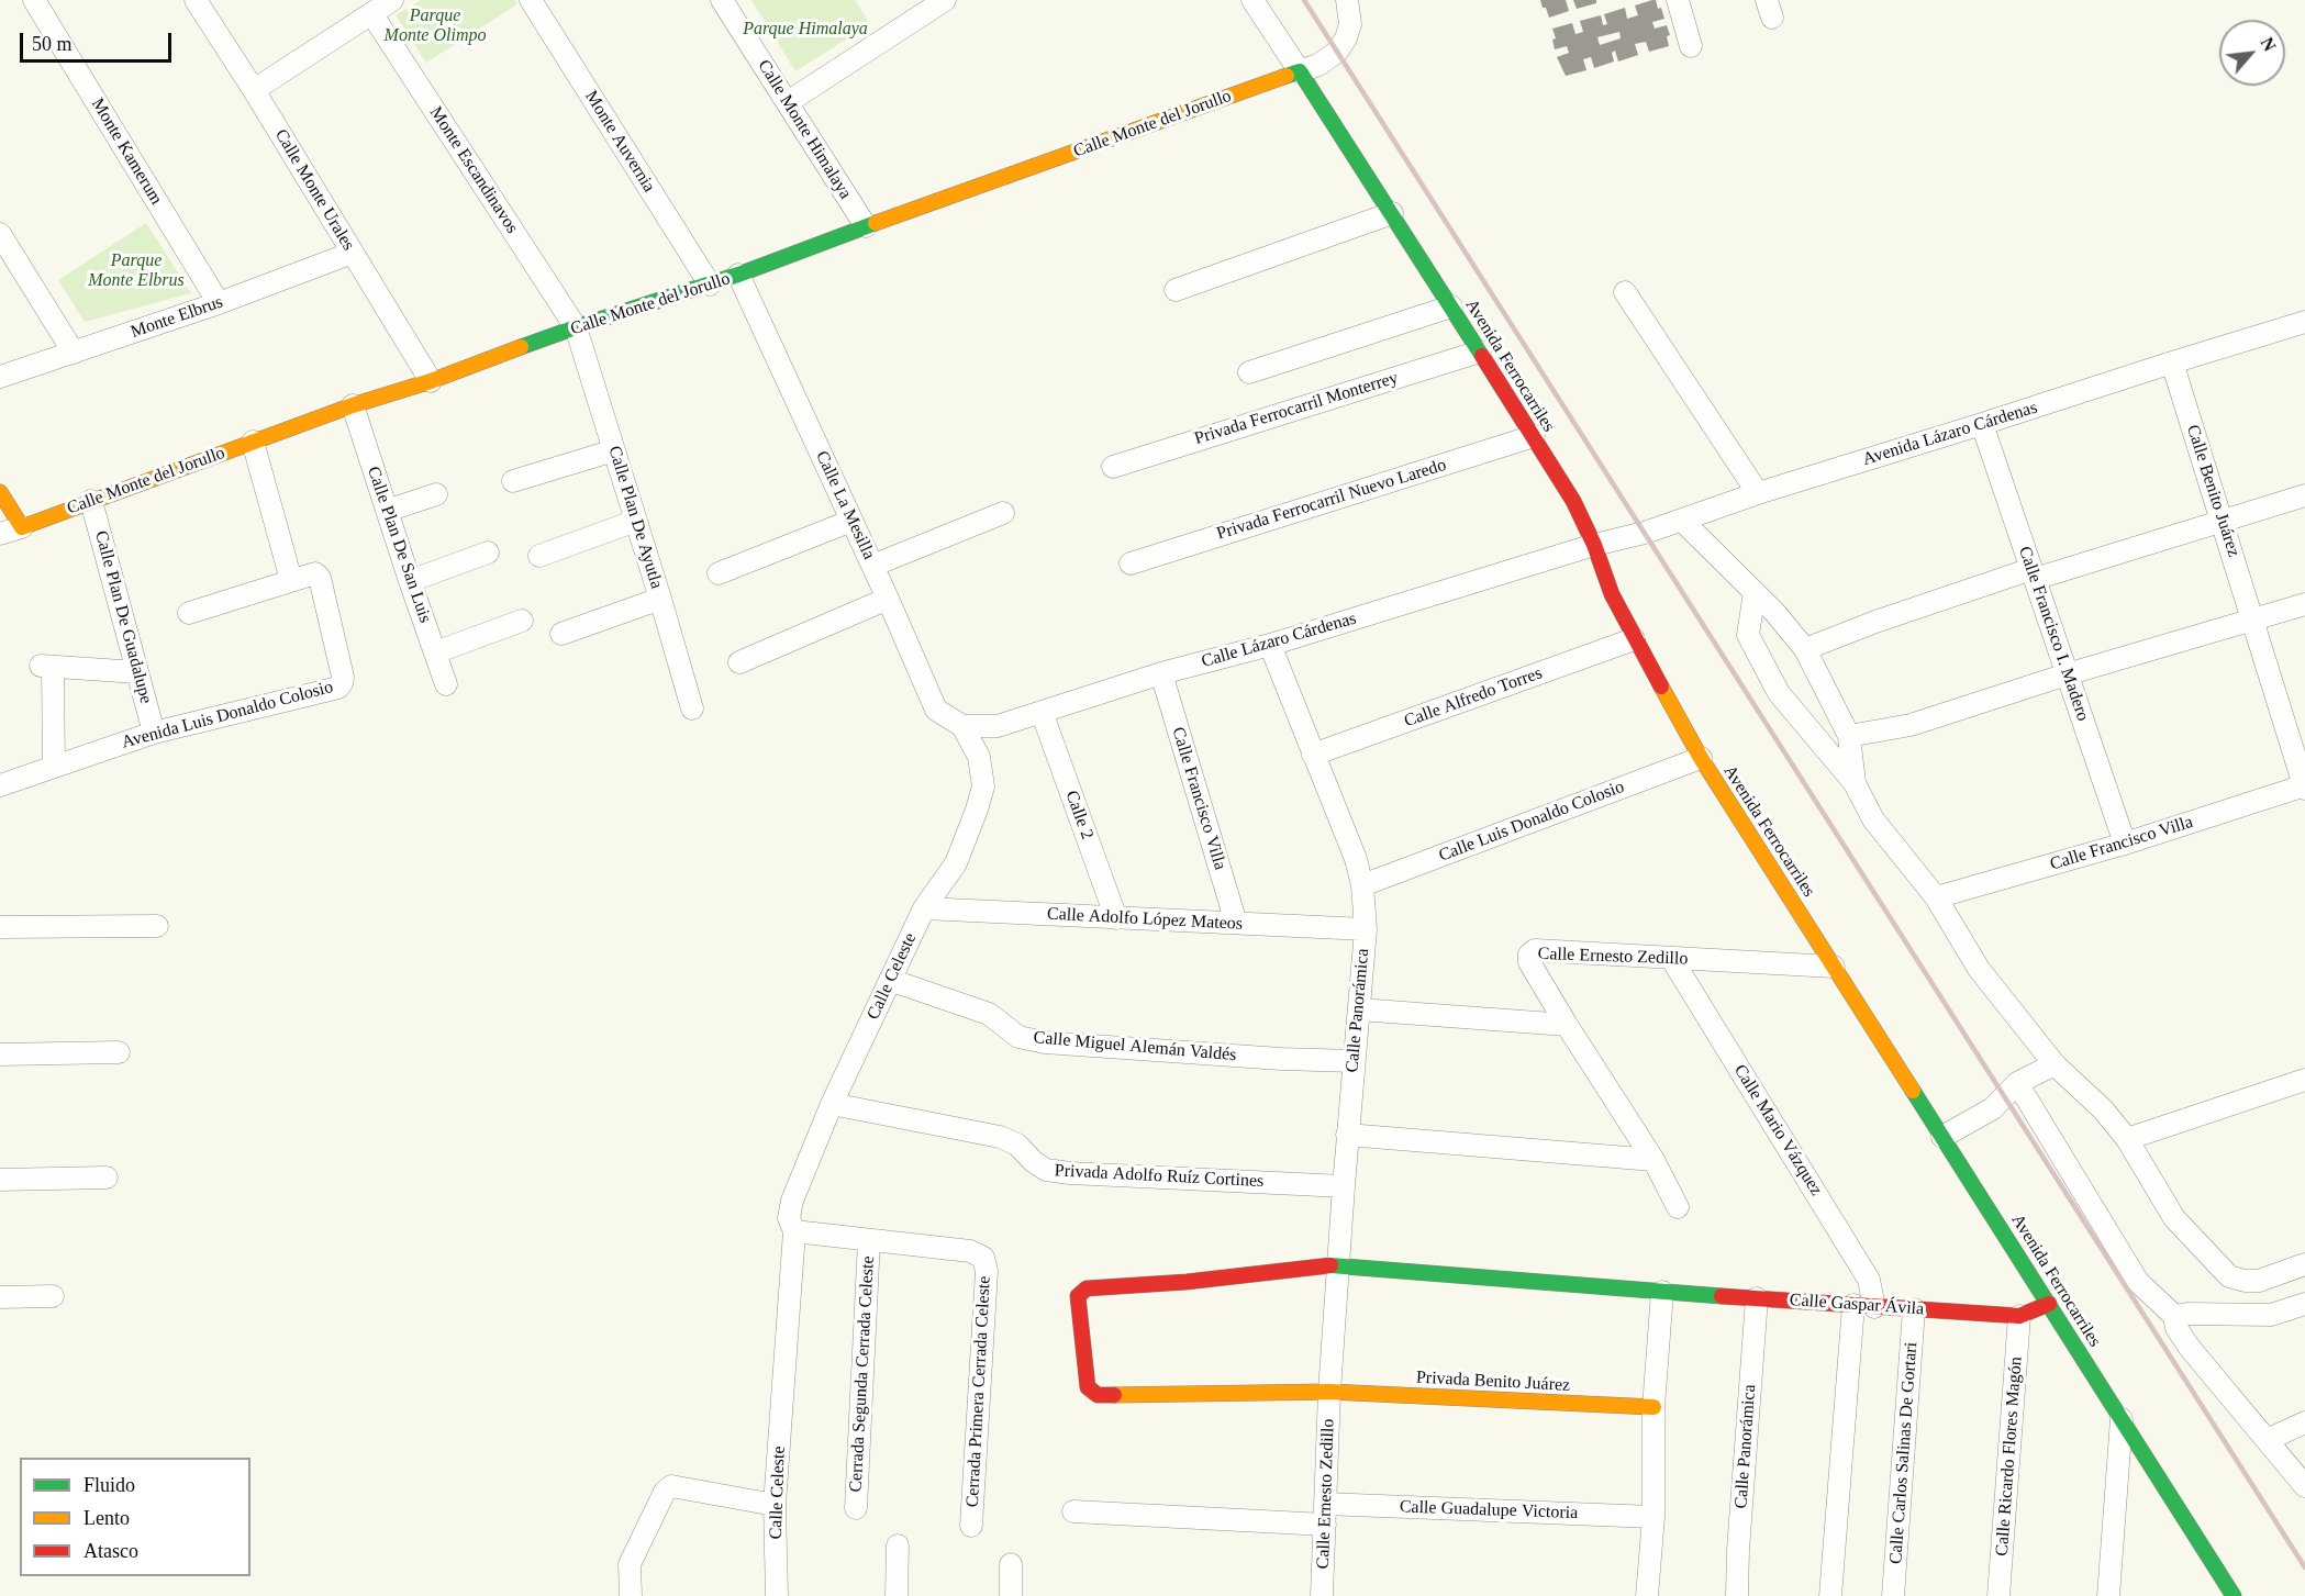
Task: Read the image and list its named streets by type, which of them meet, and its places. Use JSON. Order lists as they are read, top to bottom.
{
  "streets": {
    "street": [
      "Calle Monte del Jorullo",
      "Calle Monte Himalaya",
      "Monte Auvernia",
      "Monte Kamerum",
      "Monte Escandinavos",
      "Calle Monte Urales",
      "Monte Elbrus",
      "Avenida Ferrocarriles",
      "Privada Ferrocarril Monterrey",
      "Avenida Lázaro Cárdenas",
      "Calle Benito Juárez",
      "Privada Ferrocarril Nuevo Laredo",
      "Calle La Mesilla",
      "Calle Plan De Ayutla",
      "Calle Plan De San Luis",
      "Calle Plan De Guadalupe",
      "Calle Francisco I. Madero",
      "Calle Lázaro Cárdenas",
      "Calle Alfredo Torres",
      "Avenida Luis Donaldo Colosio",
      "Calle Francisco Villa",
      "Calle 2",
      "Calle Luis Donaldo Colosio",
      "Calle Adolfo López Mateos",
      "Calle Ernesto Zedillo",
      "Calle Celeste",
      "Calle Panorámica",
      "Calle Miguel Alemán Valdés",
      "Calle Mario Vázquez",
      "Privada Adolfo Ruíz Cortines",
      "Calle Gaspar Ávila",
      "Cerrada Segunda Cerrada Celeste",
      "Privada Benito Juárez",
      "Cerrada Primera Cerrada Celeste",
      "Calle Carlos Salinas De Gortari",
      "Calle Ricardo Flores Magón",
      "Calle Guadalupe Victoria"
    ]
  },
  "crossings": [
    ["Calle Monte del Jorullo", "Calle Monte Himalaya"],
    ["Calle Monte del Jorullo", "Monte Auvernia"],
    ["Calle Monte del Jorullo", "Monte Escandinavos"],
    ["Calle Monte del Jorullo", "Calle Monte Urales"],
    ["Calle Monte del Jorullo", "Avenida Ferrocarriles"],
    ["Calle Monte del Jorullo", "Calle La Mesilla"],
    ["Calle Monte del Jorullo", "Calle Plan De Ayutla"],
    ["Calle Monte del Jorullo", "Calle Plan De San Luis"],
    ["Calle Monte del Jorullo", "Calle Plan De Guadalupe"],
    ["Monte Kamerum", "Monte Elbrus"],
    ["Monte Escandinavos", "Calle Plan De Ayutla"],
    ["Calle Monte Urales", "Monte Elbrus"],
    ["Avenida Ferrocarriles", "Privada Ferrocarril Monterrey"],
    ["Avenida Ferrocarriles", "Avenida Lázaro Cárdenas"],
    ["Avenida Ferrocarriles", "Privada Ferrocarril Nuevo Laredo"],
    ["Avenida Ferrocarriles", "Calle Lázaro Cárdenas"],
    ["Avenida Ferrocarriles", "Calle Alfredo Torres"],
    ["Avenida Ferrocarriles", "Calle Luis Donaldo Colosio"],
    ["Avenida Ferrocarriles", "Calle Ernesto Zedillo"],
    ["Avenida Ferrocarriles", "Calle Gaspar Ávila"],
    ["Avenida Lázaro Cárdenas", "Calle Benito Juárez"],
    ["Avenida Lázaro Cárdenas", "Calle Francisco I. Madero"],
    ["Avenida Lázaro Cárdenas", "Calle Lázaro Cárdenas"],
    ["Calle Benito Juárez", "Calle Francisco Villa"],
    ["Calle La Mesilla", "Calle Lázaro Cárdenas"],
    ["Calle La Mesilla", "Calle Celeste"],
    ["Calle Plan De Guadalupe", "Avenida Luis Donaldo Colosio"],
    ["Calle Francisco I. Madero", "Calle Francisco Villa"],
    ["Calle Lázaro Cárdenas", "Calle Francisco Villa"],
    ["Calle Lázaro Cárdenas", "Calle 2"],
    ["Calle Lázaro Cárdenas", "Calle Celeste"],
    ["Calle Lázaro Cárdenas", "Calle Panorámica"],
    ["Calle Alfredo Torres", "Calle Panorámica"],
    ["Calle Francisco Villa", "Calle Adolfo López Mateos"],
    ["Calle 2", "Calle Adolfo López Mateos"],
    ["Calle Luis Donaldo Colosio", "Calle Panorámica"],
    ["Calle Adolfo López Mateos", "Calle Celeste"],
    ["Calle Adolfo López Mateos", "Calle Panorámica"],
    ["Calle Ernesto Zedillo", "Calle Panorámica"],
    ["Calle Ernesto Zedillo", "Calle Mario Vázquez"],
    ["Calle Ernesto Zedillo", "Privada Benito Juárez"],
    ["Calle Ernesto Zedillo", "Calle Guadalupe Victoria"],
    ["Calle Celeste", "Calle Miguel Alemán Valdés"],
    ["Calle Celeste", "Privada Adolfo Ruíz Cortines"],
    ["Calle Panorámica", "Calle Miguel Alemán Valdés"],
    ["Calle Panorámica", "Privada Adolfo Ruíz Cortines"],
    ["Calle Panorámica", "Calle Gaspar Ávila"],
    ["Calle Panorámica", "Privada Benito Juárez"],
    ["Calle Mario Vázquez", "Calle Gaspar Ávila"],
    ["Calle Gaspar Ávila", "Privada Benito Juárez"],
    ["Calle Gaspar Ávila", "Calle Carlos Salinas De Gortari"],
    ["Calle Gaspar Ávila", "Calle Ricardo Flores Magón"],
    ["Cerrada Segunda Cerrada Celeste", "Cerrada Primera Cerrada Celeste"]
  ],
  "parks": ["Parque Monte Olimpo", "Parque Himalaya", "Parque Monte Elbrus"],
  "legend": ["Fluido", "Lento", "Atasco"],
  "scale_bar": "50 m",
  "north": "top right"
}
